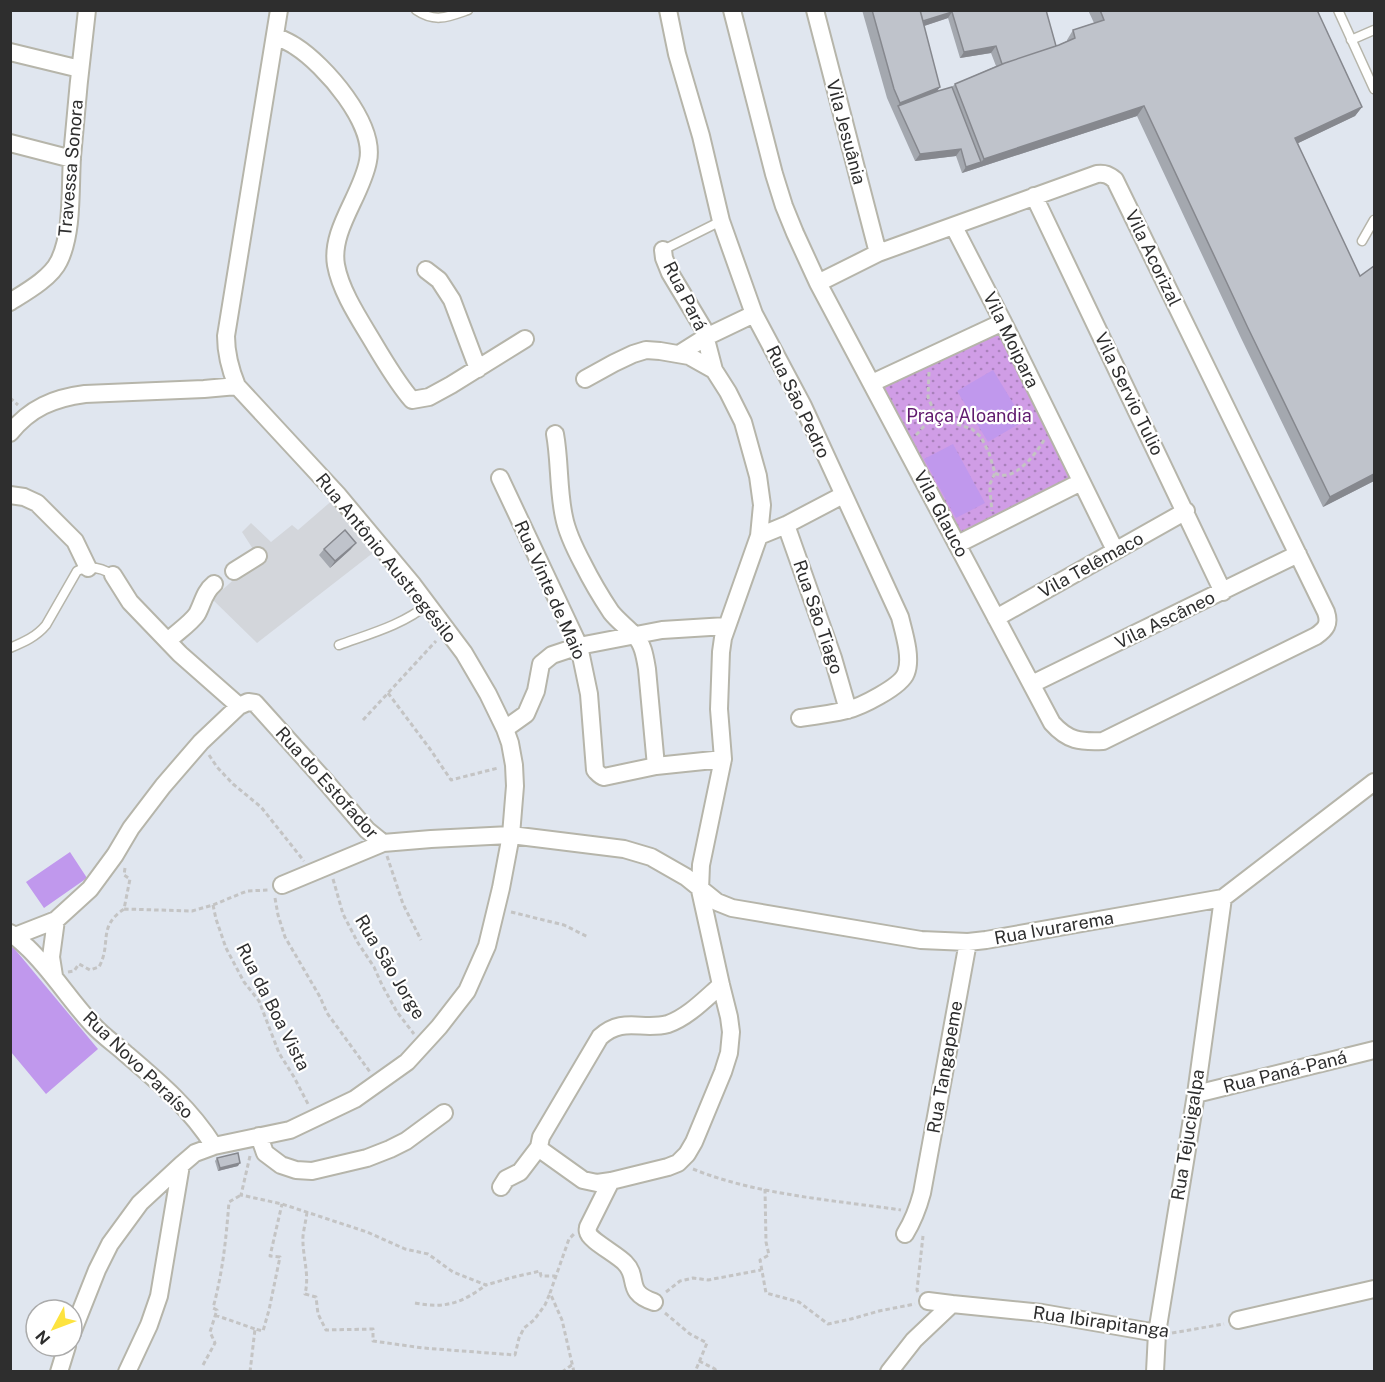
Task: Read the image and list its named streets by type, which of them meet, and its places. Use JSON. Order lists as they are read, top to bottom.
{
  "streets": {
    "street": [
      "Vila Jesuânia",
      "Travessa Sonora",
      "Vila Acorizal",
      "Rua Pará",
      "Vila Moipara",
      "Vila Servio Tulio",
      "Rua São Pedro",
      "Vila Glauco",
      "Rua Antônio Austregésilo",
      "Vila Telêmaco",
      "Rua Vinte de Maio",
      "Rua São Tiago",
      "Vila Ascâneo",
      "Rua do Estofador",
      "Rua Ivurarema",
      "Rua Novo Paraíso",
      "Rua Tangapeme",
      "Rua Paná-Paná",
      "Rua Tejucigalpa",
      "Rua Ibirapitanga"
    ],
    "path": ["Rua São Jorge", "Rua da Boa Vista"]
  },
  "crossings": [
    ["Vila Jesuânia", "Vila Acorizal"],
    ["Vila Acorizal", "Vila Moipara"],
    ["Vila Acorizal", "Vila Servio Tulio"],
    ["Vila Acorizal", "Vila Glauco"],
    ["Vila Acorizal", "Vila Ascâneo"],
    ["Rua Pará", "Rua São Pedro"],
    ["Vila Moipara", "Vila Telêmaco"],
    ["Vila Servio Tulio", "Vila Telêmaco"],
    ["Vila Servio Tulio", "Vila Ascâneo"],
    ["Rua São Pedro", "Rua São Tiago"],
    ["Vila Glauco", "Vila Telêmaco"],
    ["Vila Glauco", "Vila Ascâneo"],
    ["Rua Antônio Austregésilo", "Rua Ivurarema"],
    ["Rua Antônio Austregésilo", "Rua São Jorge"],
    ["Rua Antônio Austregésilo", "Rua da Boa Vista"],
    ["Rua Antônio Austregésilo", "Rua Novo Paraíso"],
    ["Rua do Estofador", "Rua Ivurarema"],
    ["Rua Ivurarema", "Rua São Jorge"],
    ["Rua Ivurarema", "Rua Tangapeme"],
    ["Rua Ivurarema", "Rua Tejucigalpa"],
    ["Rua Paná-Paná", "Rua Tejucigalpa"],
    ["Rua Tejucigalpa", "Rua Ibirapitanga"]
  ],
  "parks": ["Praça Aloandia"],
  "north": "bottom left"
}
